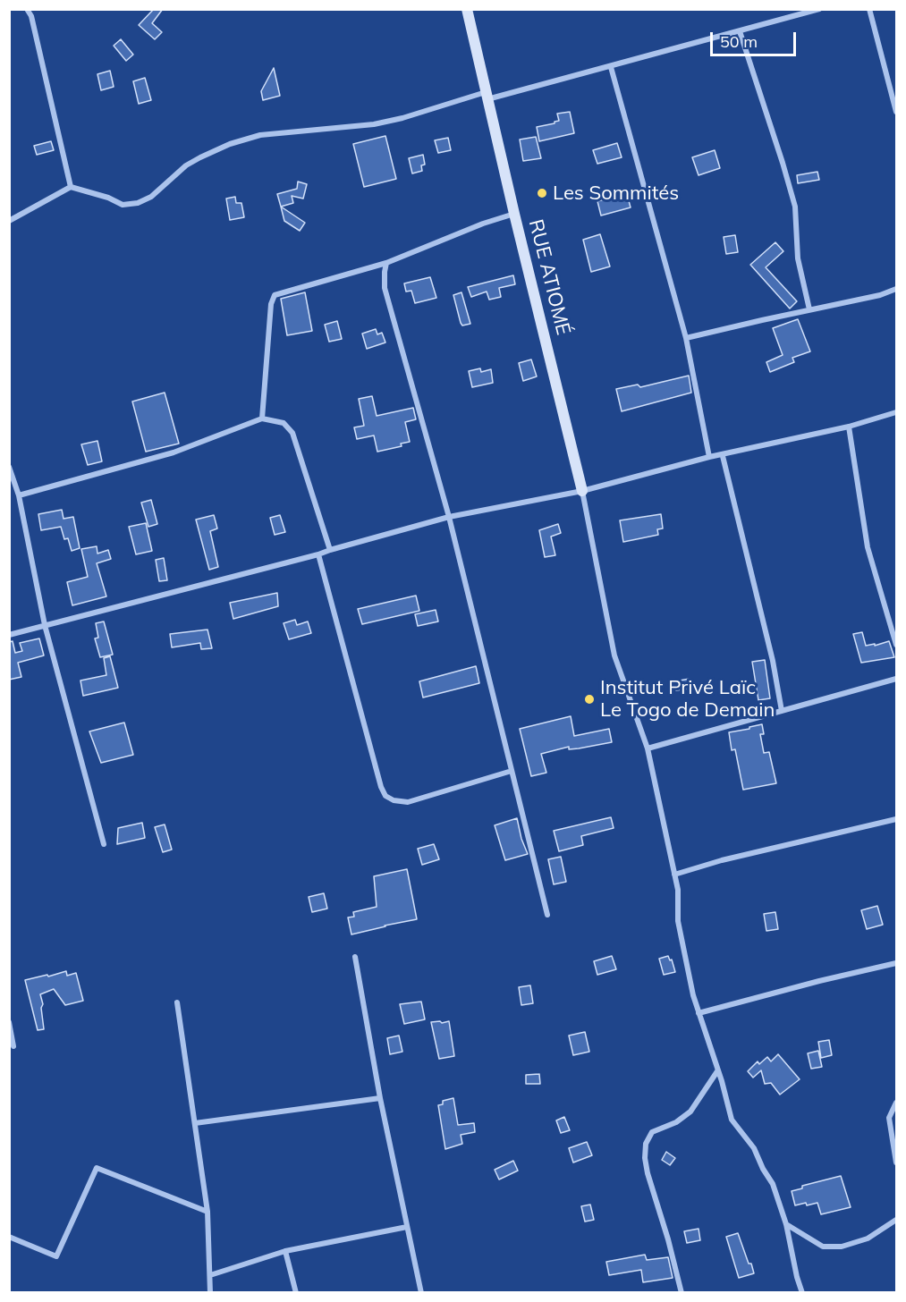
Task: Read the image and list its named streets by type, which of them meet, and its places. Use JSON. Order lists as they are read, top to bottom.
{
  "streets": {
    "street": ["RUE ATIOMÉ"]
  },
  "places": ["Les Sommités", "Institut Privé Laïc Le Togo de Demain"],
  "scale_bar": "50 m"
}
